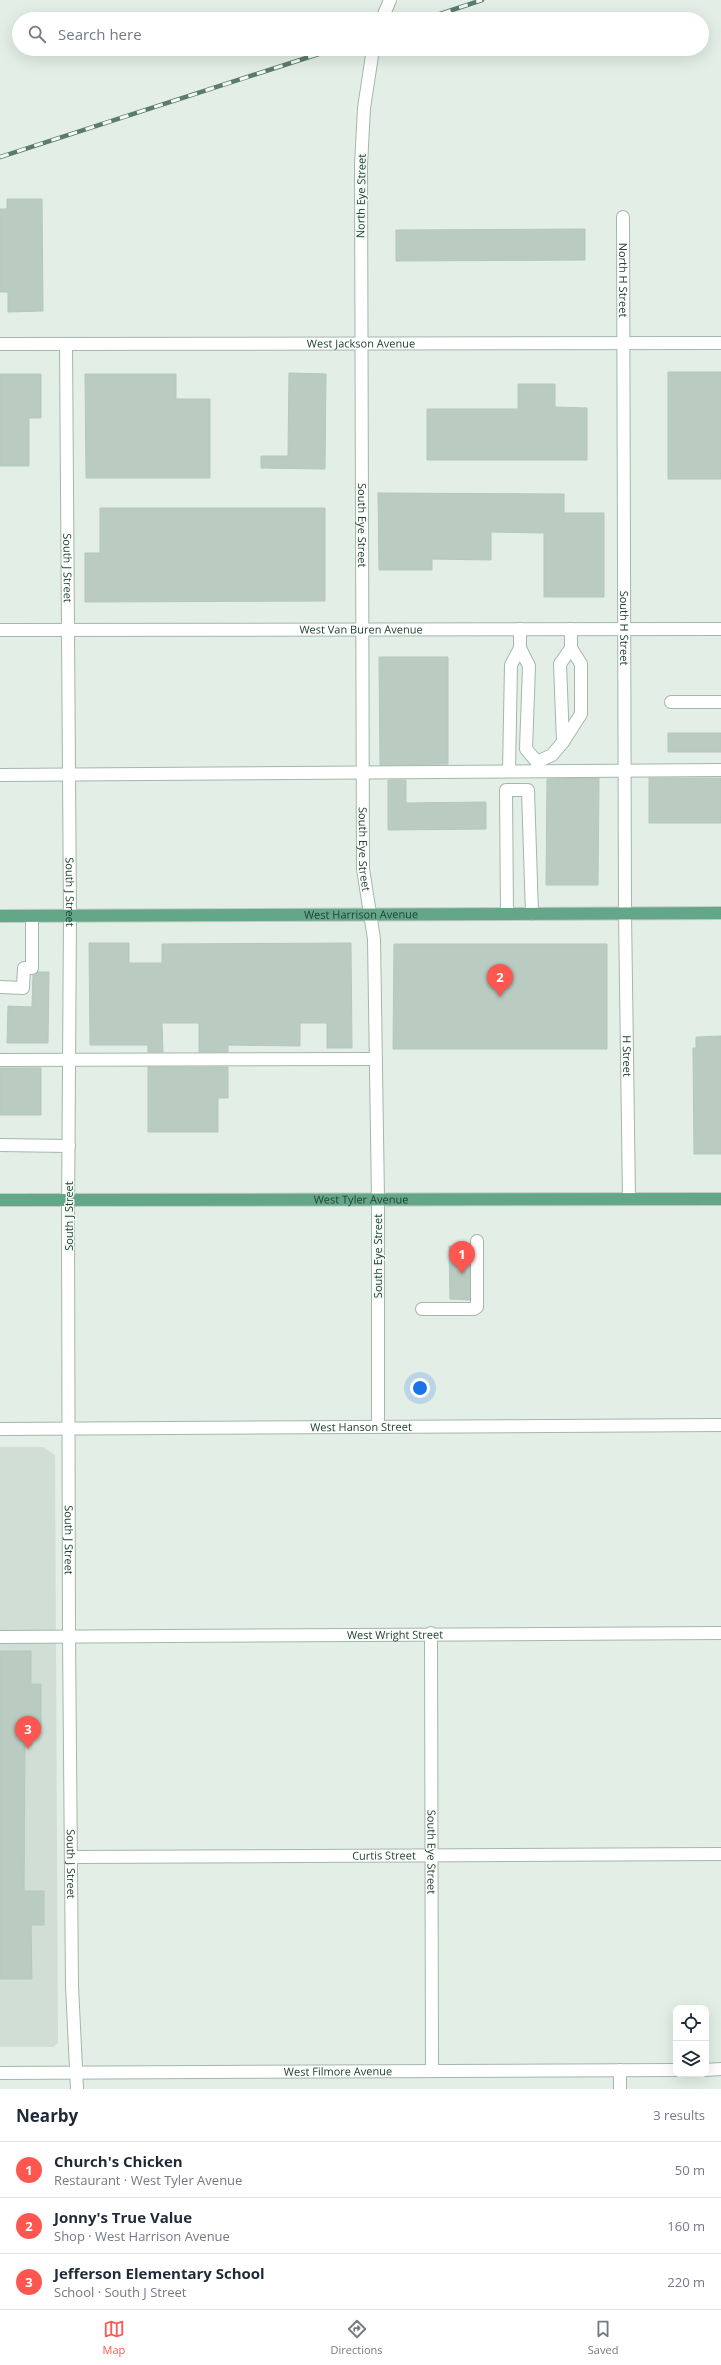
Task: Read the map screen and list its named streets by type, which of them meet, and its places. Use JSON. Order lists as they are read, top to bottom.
{
  "streets": {
    "main road": ["West Harrison Avenue", "West Tyler Avenue"],
    "street": [
      "North Eye Street",
      "North H Street",
      "West Jackson Avenue",
      "South Eye Street",
      "South J Street",
      "South H Street",
      "West Van Buren Avenue",
      "H Street",
      "West Hanson Street",
      "West Wright Street",
      "Curtis Street",
      "West Filmore Avenue"
    ]
  },
  "crossings": [
    ["North Eye Street", "West Jackson Avenue"],
    ["North Eye Street", "South Eye Street"],
    ["North H Street", "West Jackson Avenue"],
    ["North H Street", "South H Street"],
    ["West Jackson Avenue", "South Eye Street"],
    ["West Jackson Avenue", "South J Street"],
    ["West Jackson Avenue", "South H Street"],
    ["South Eye Street", "West Van Buren Avenue"],
    ["South Eye Street", "West Harrison Avenue"],
    ["South Eye Street", "West Tyler Avenue"],
    ["South Eye Street", "West Hanson Street"],
    ["South Eye Street", "West Wright Street"],
    ["South Eye Street", "Curtis Street"],
    ["South Eye Street", "West Filmore Avenue"],
    ["South J Street", "West Van Buren Avenue"],
    ["South J Street", "West Harrison Avenue"],
    ["South J Street", "West Tyler Avenue"],
    ["South J Street", "West Hanson Street"],
    ["South J Street", "West Wright Street"],
    ["South J Street", "Curtis Street"],
    ["South J Street", "West Filmore Avenue"],
    ["South H Street", "West Van Buren Avenue"],
    ["South H Street", "West Harrison Avenue"],
    ["South H Street", "H Street"],
    ["West Harrison Avenue", "H Street"],
    ["H Street", "West Tyler Avenue"]
  ],
  "page": {
    "search": "Search here",
    "pins": ["2", "1", "3"],
    "heading": ["Nearby", "3 results"],
    "list": [
      {
        "mark": "1",
        "name": "Church's Chicken",
        "note": "Restaurant · West Tyler Avenue",
        "value": "50 m"
      },
      {
        "mark": "2",
        "name": "Jonny's True Value",
        "note": "Shop · West Harrison Avenue",
        "value": "160 m"
      },
      {
        "mark": "3",
        "name": "Jefferson Elementary School",
        "note": "School · South J Street",
        "value": "220 m"
      }
    ],
    "nav": ["Map", "Directions", "Saved"]
  }
}
